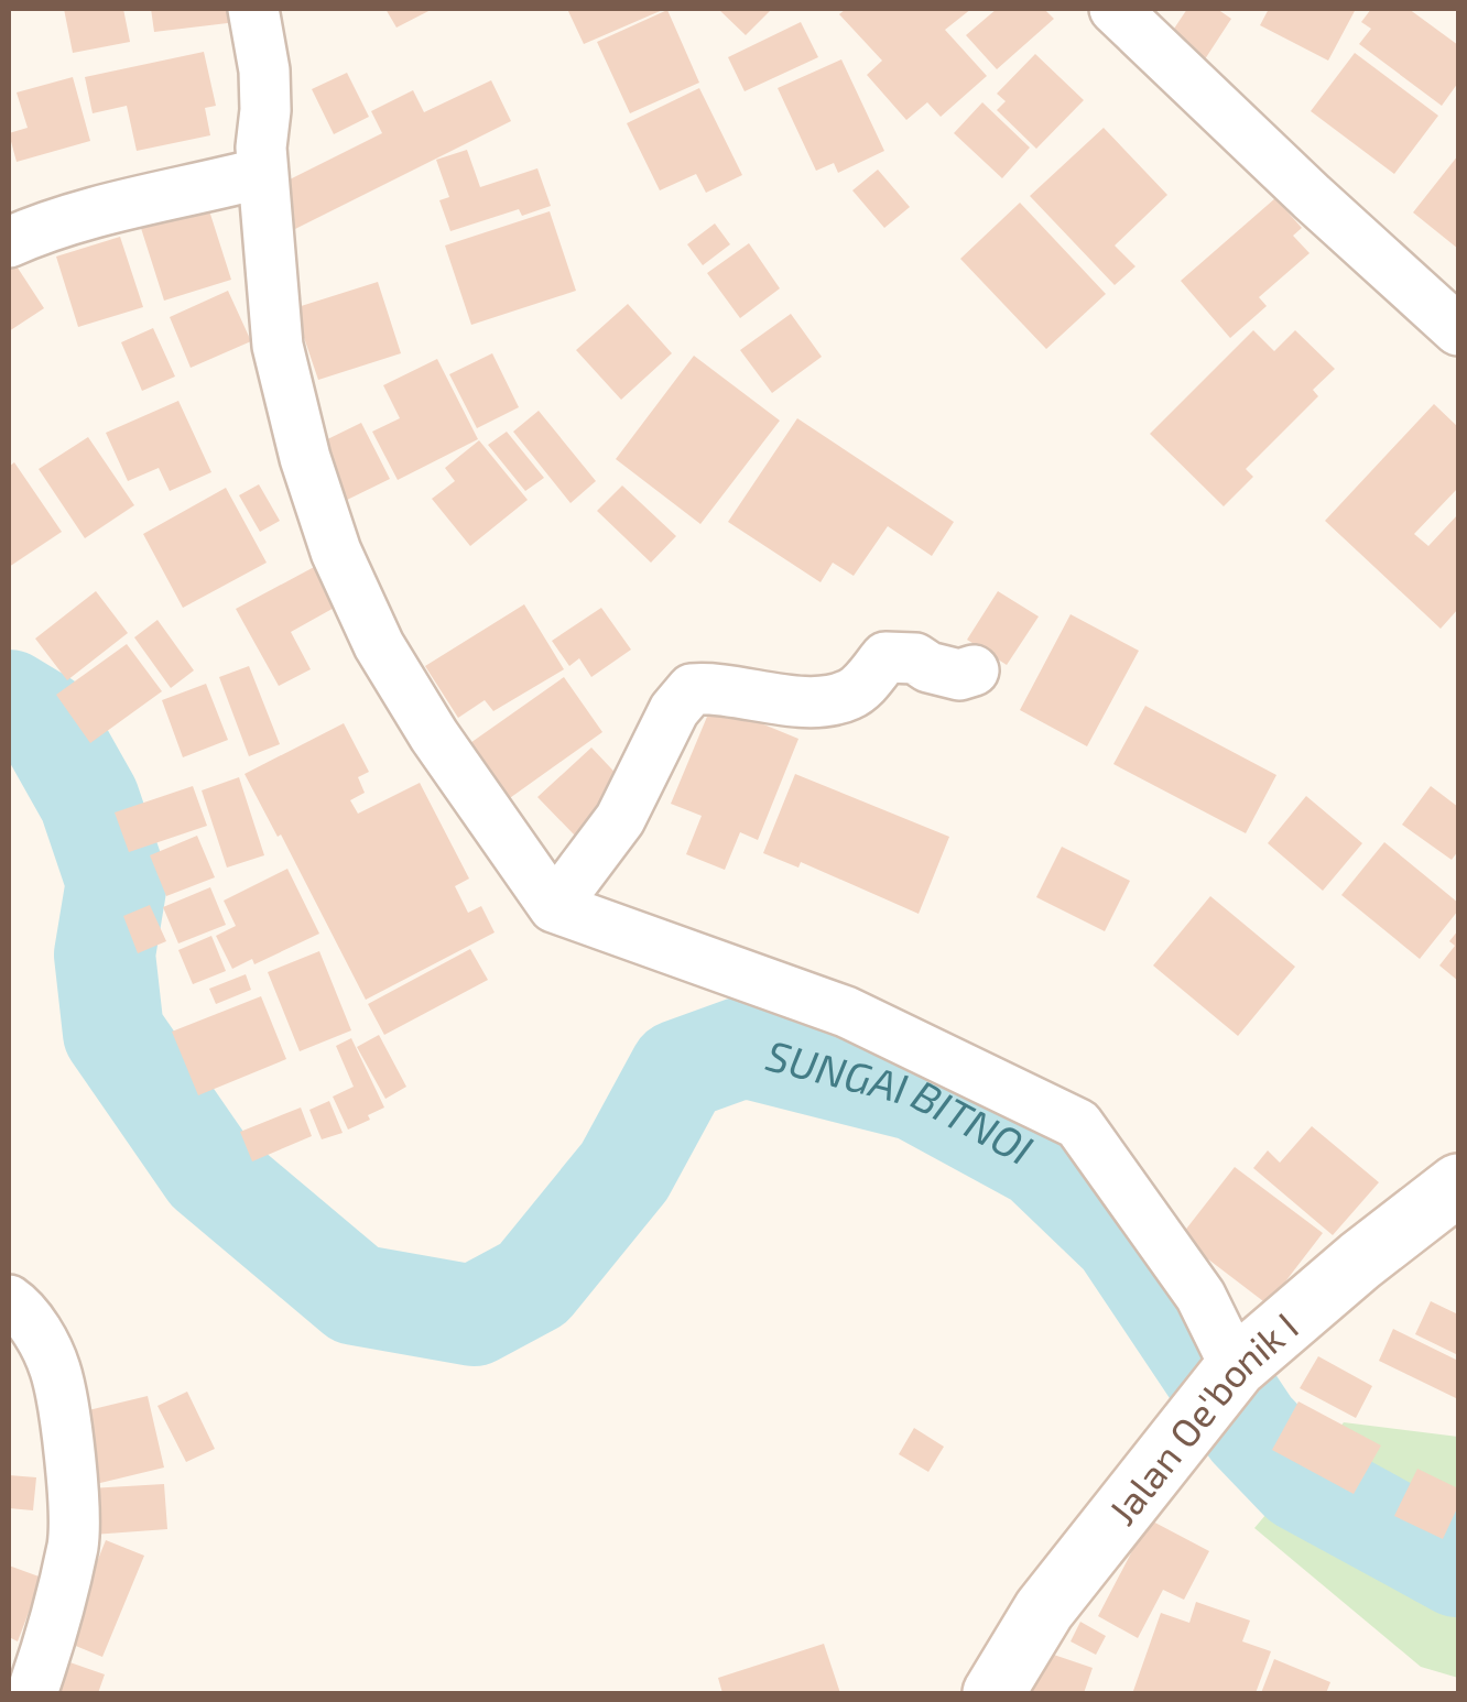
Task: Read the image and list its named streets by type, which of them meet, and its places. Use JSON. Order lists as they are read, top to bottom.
{
  "streets": {
    "street": ["Jalan Oe'bonik I"]
  },
  "water": ["SUNGAI BITNOI"]
}
